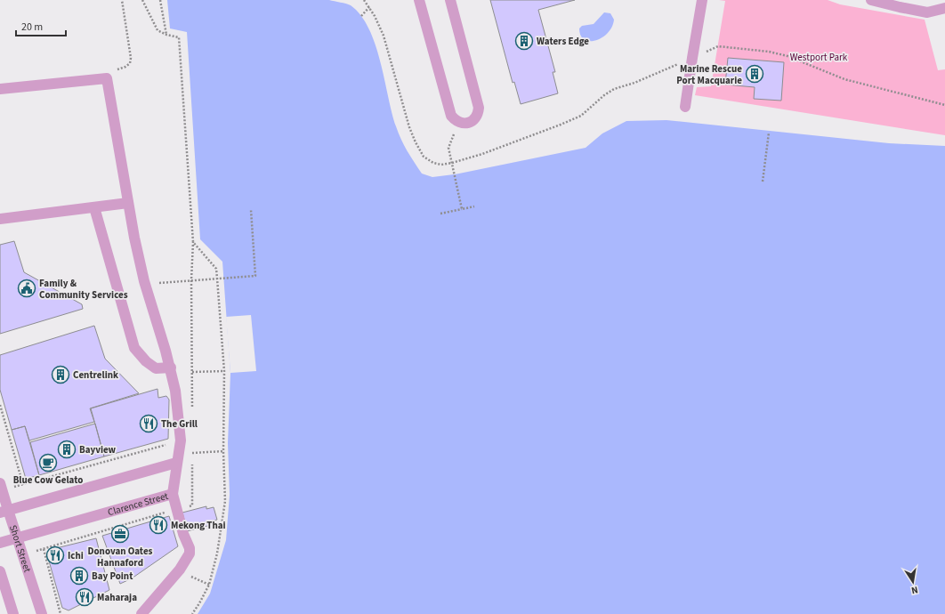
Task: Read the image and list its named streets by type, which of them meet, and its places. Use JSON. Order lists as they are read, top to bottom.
{
  "streets": {
    "street": ["Clarence Street", "Short Street"]
  },
  "crossings": [
    ["Clarence Street", "Short Street"]
  ],
  "parks": ["Westport Park"],
  "places": {
    "building": [
      "Waters Edge",
      "Marine Rescue Port Macquarie",
      "Centrelink",
      "Bayview",
      "Bay Point"
    ],
    "public building": ["Family & Community Services"],
    "restaurant": [
      "The Grill",
      "Mekong Thai",
      "Ichi",
      "Maharaja"
    ],
    "cafe": ["Blue Cow Gelato"],
    "office": ["Donovan Oates Hannaford"]
  },
  "scale_bar": "20 m",
  "north": "bottom"
}
